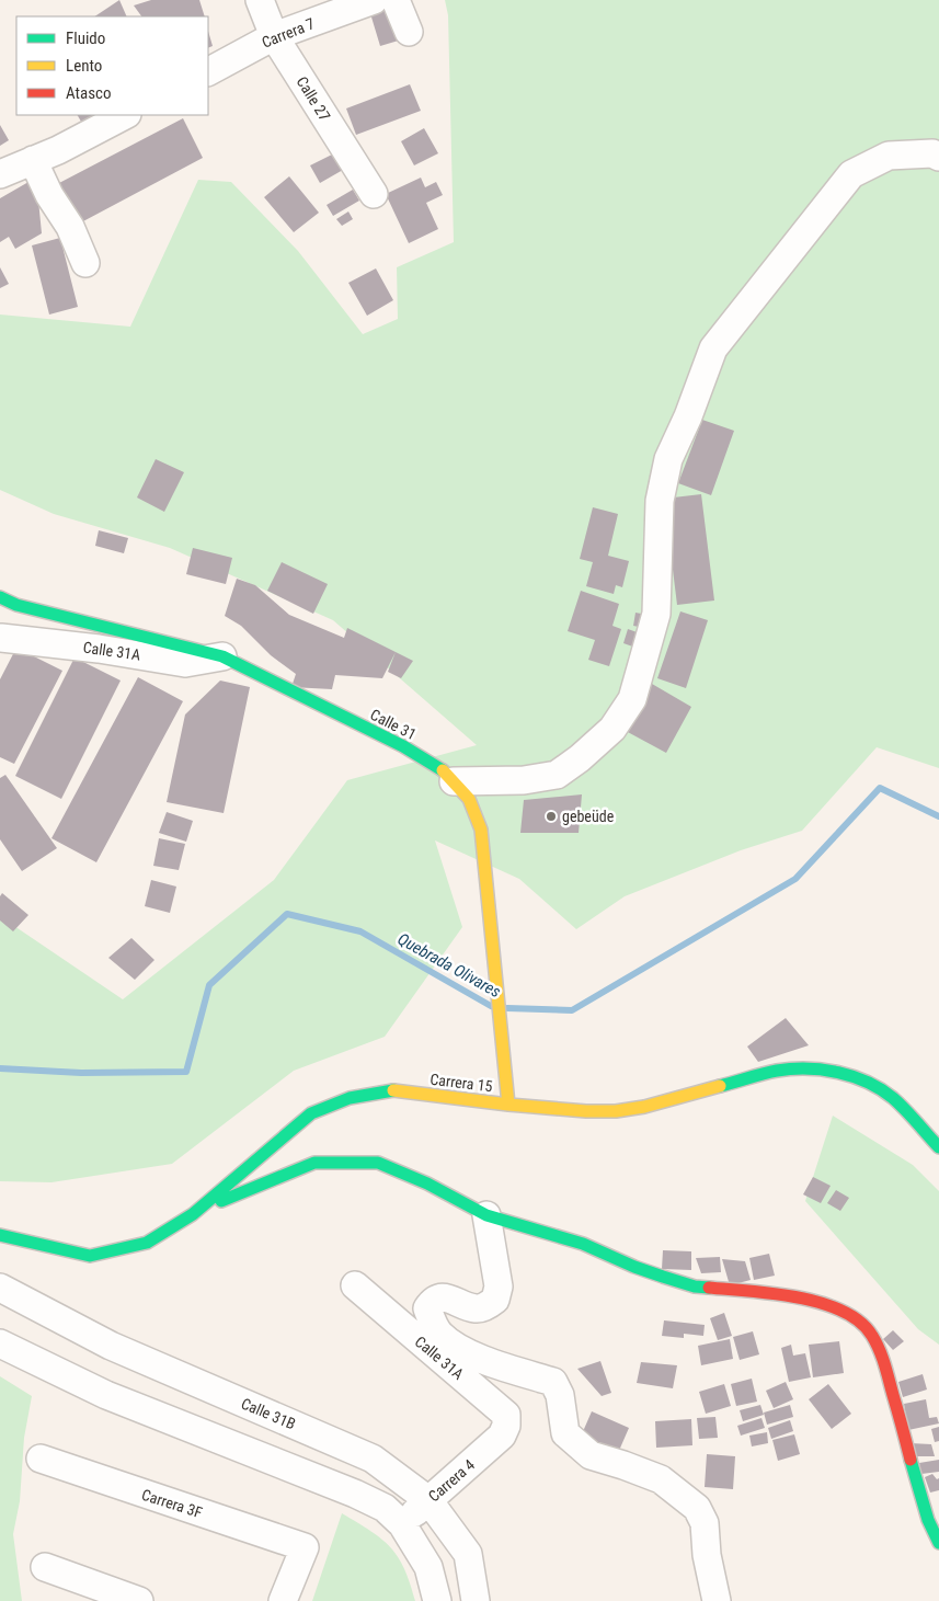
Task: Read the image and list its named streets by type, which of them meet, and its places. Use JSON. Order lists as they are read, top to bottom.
{
  "streets": {
    "street": [
      "Carrera 7",
      "Calle 27",
      "Calle 31A",
      "Calle 31",
      "Carrera 15",
      "Calle 31B",
      "Carrera 4",
      "Carrera 3F"
    ]
  },
  "crossings": [
    ["Carrera 7", "Calle 27"],
    ["Calle 31A", "Calle 31"],
    ["Calle 31A", "Carrera 4"],
    ["Calle 31", "Carrera 15"],
    ["Calle 31B", "Carrera 4"]
  ],
  "water": ["Quebrada Olivares"],
  "places": ["gebeüde"],
  "legend": ["Fluido", "Lento", "Atasco"]
}
